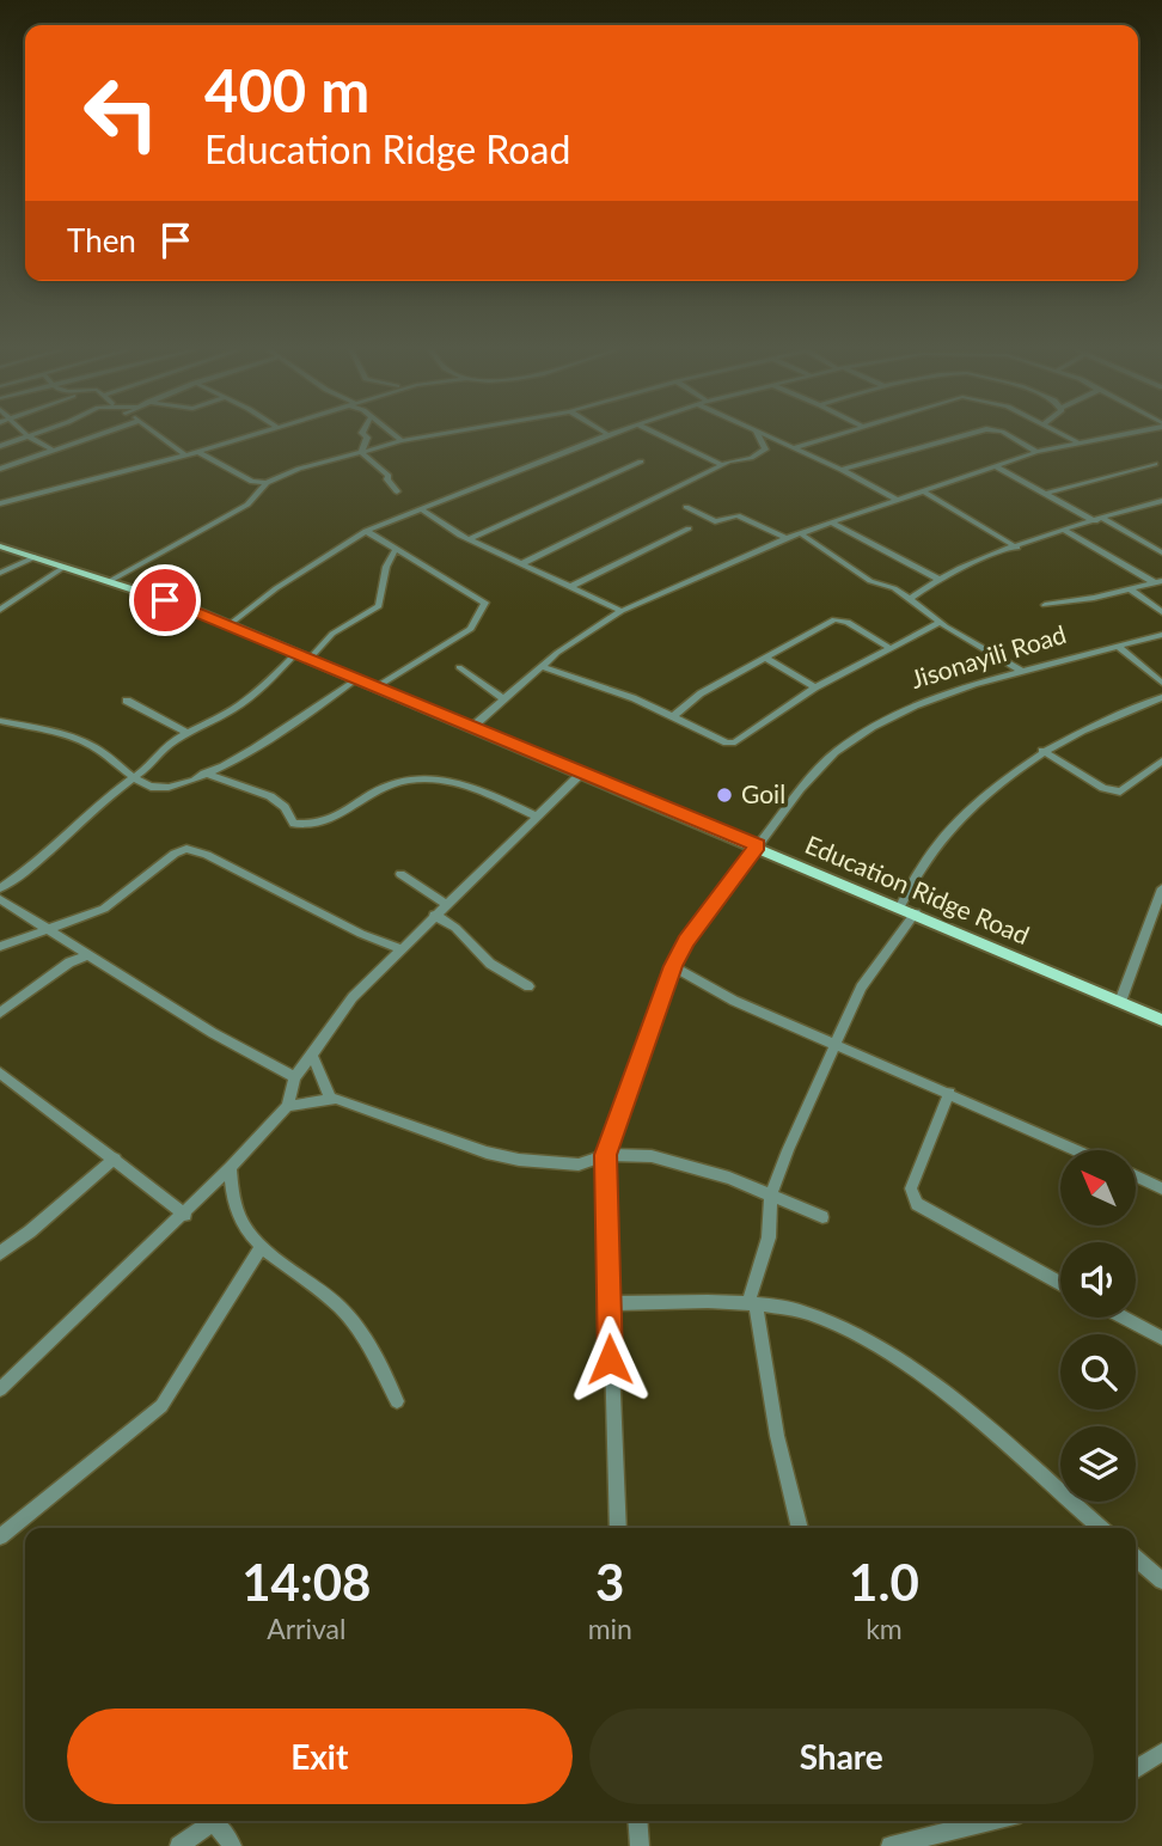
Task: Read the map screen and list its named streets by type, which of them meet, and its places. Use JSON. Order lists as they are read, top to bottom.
{
  "streets": {
    "main road": ["Education Ridge Road"],
    "street": ["Jisonayili Road"]
  },
  "crossings": [
    ["Jisonayili Road", "Education Ridge Road"]
  ],
  "places": ["Goil"],
  "north": "top left",
  "page": {
    "turn": ["400 m", "Education Ridge Road"],
    "then": "Then",
    "eta": [
      "14:08",
      "Arrival",
      "3",
      "min",
      "1.0",
      "km"
    ],
    "buttons": ["Exit", "Share"]
  }
}
